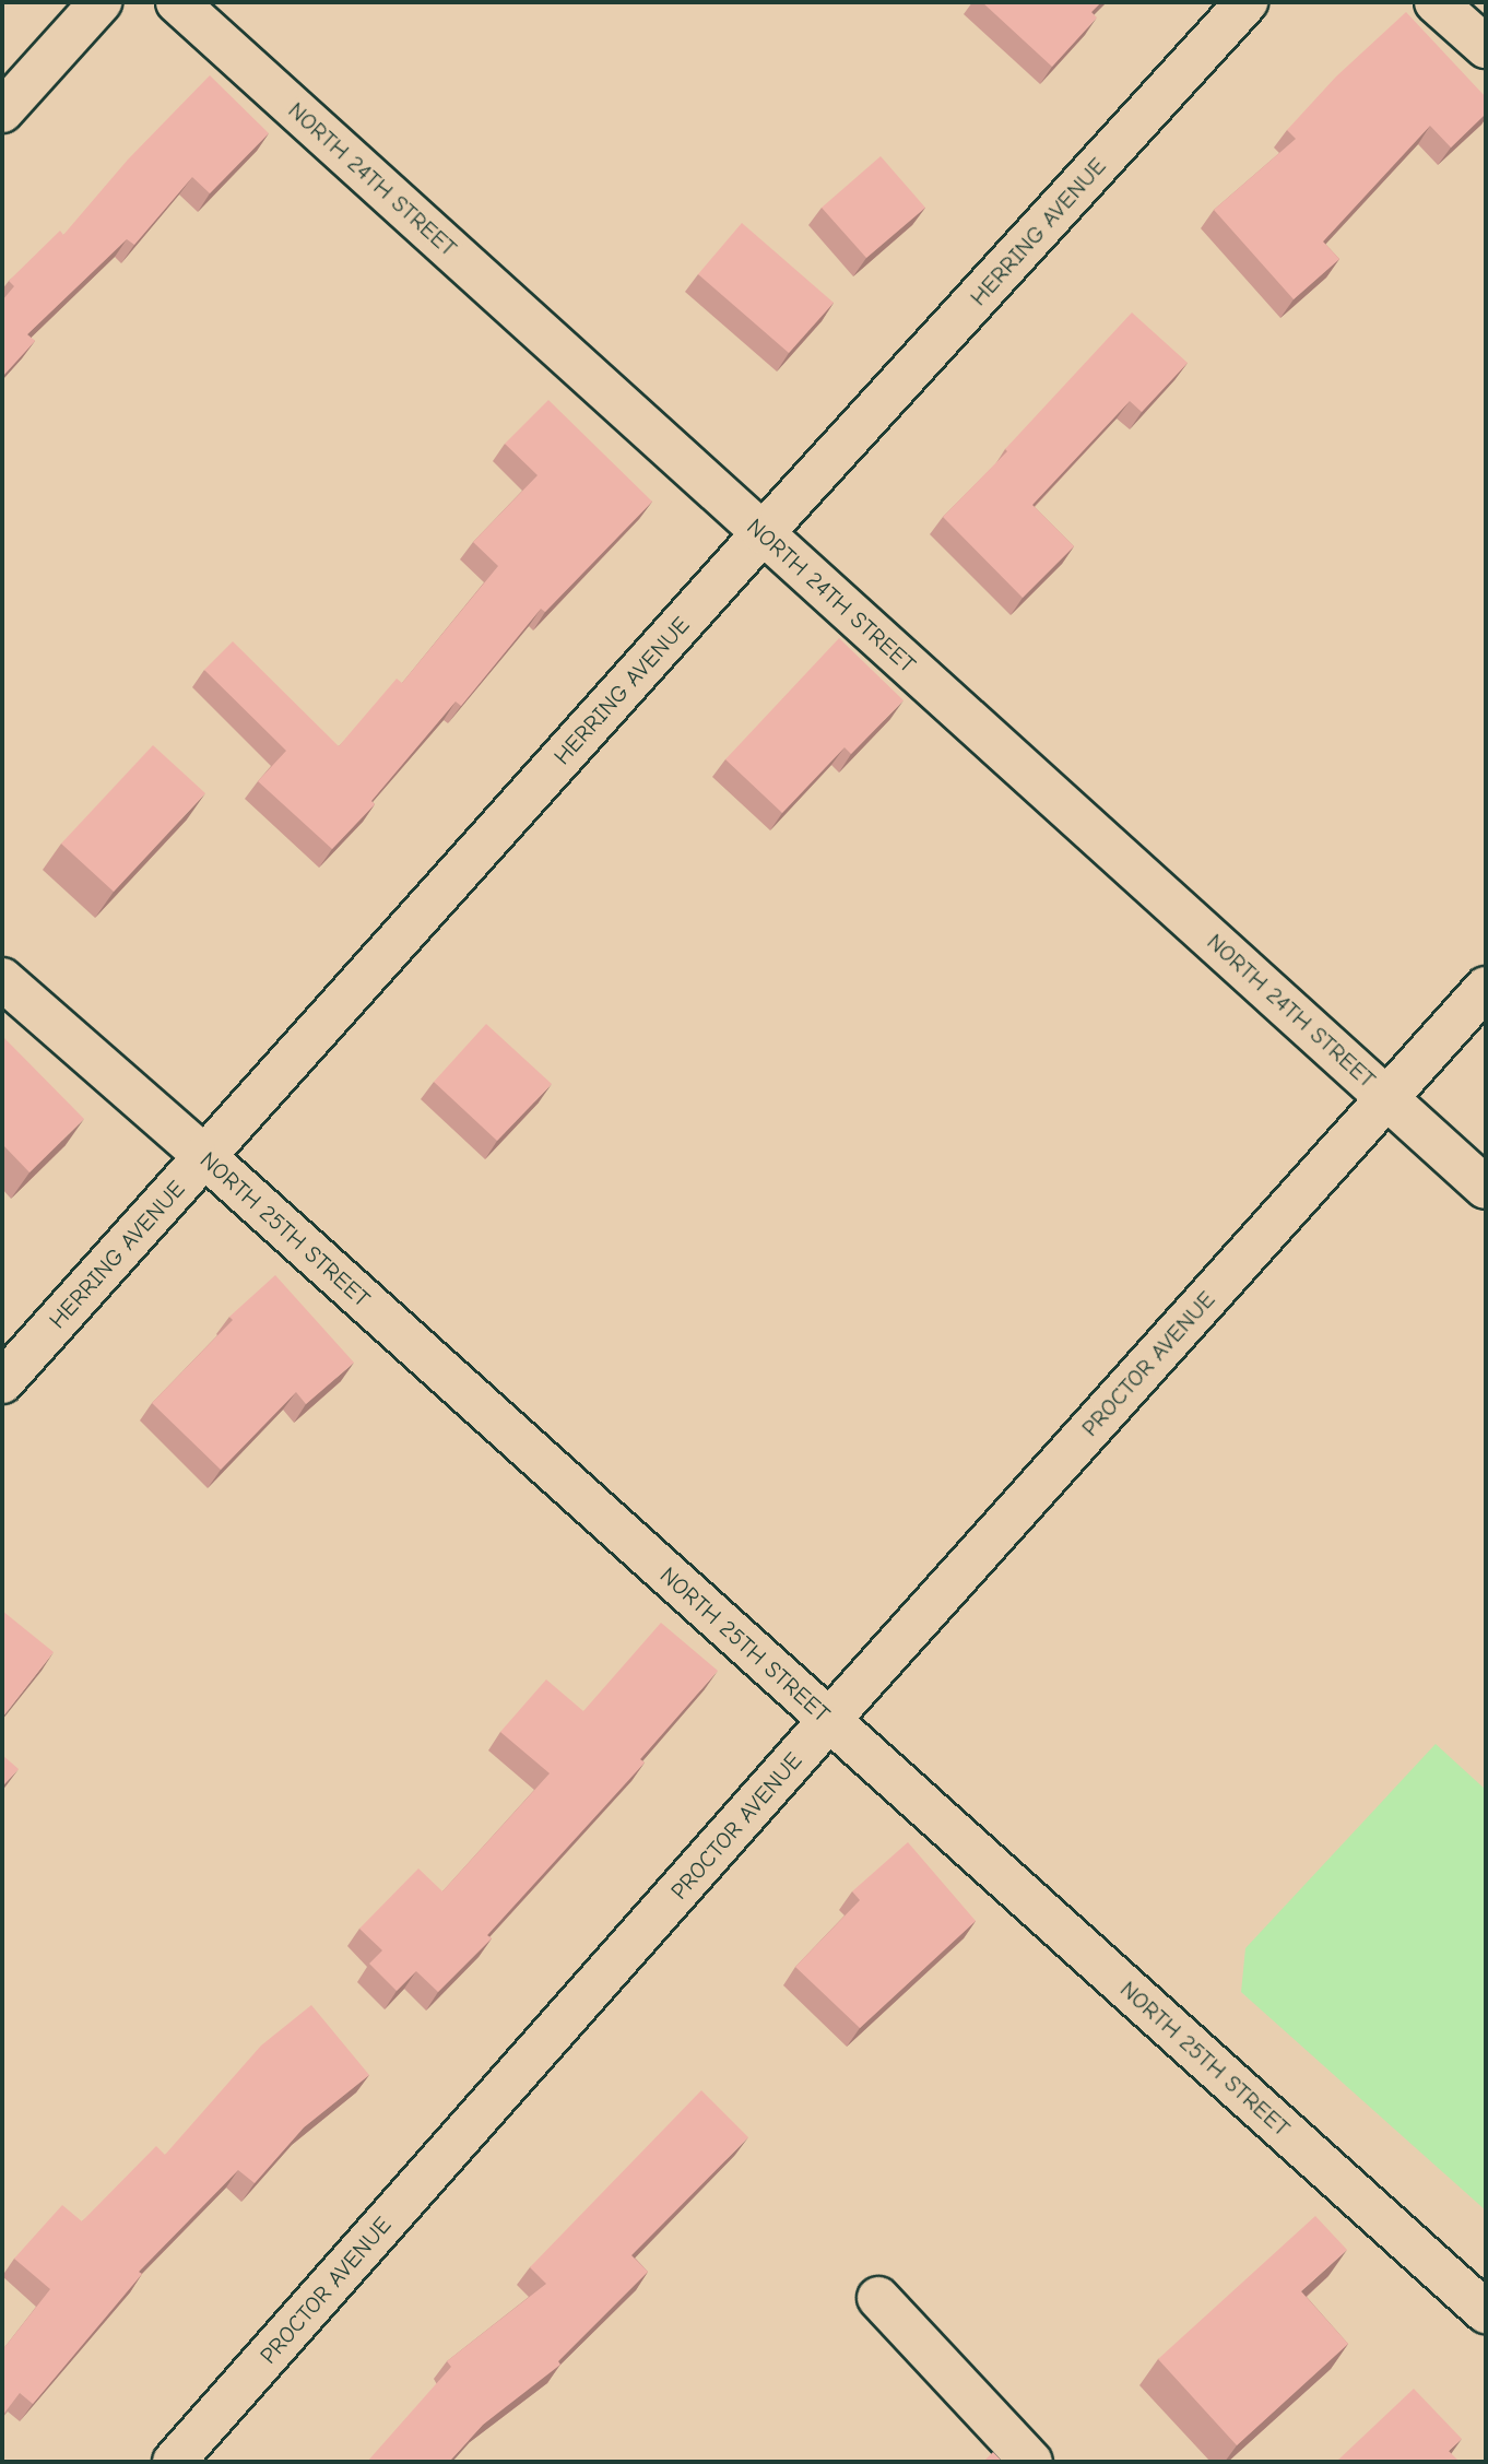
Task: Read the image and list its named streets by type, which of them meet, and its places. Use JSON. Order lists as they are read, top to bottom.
{
  "streets": {
    "street": [
      "NORTH 24TH STREET",
      "HERRING AVENUE",
      "NORTH 25TH STREET",
      "PROCTOR AVENUE"
    ]
  },
  "crossings": [
    ["NORTH 24TH STREET", "HERRING AVENUE"],
    ["NORTH 24TH STREET", "PROCTOR AVENUE"],
    ["HERRING AVENUE", "NORTH 25TH STREET"],
    ["NORTH 25TH STREET", "PROCTOR AVENUE"]
  ]
}
